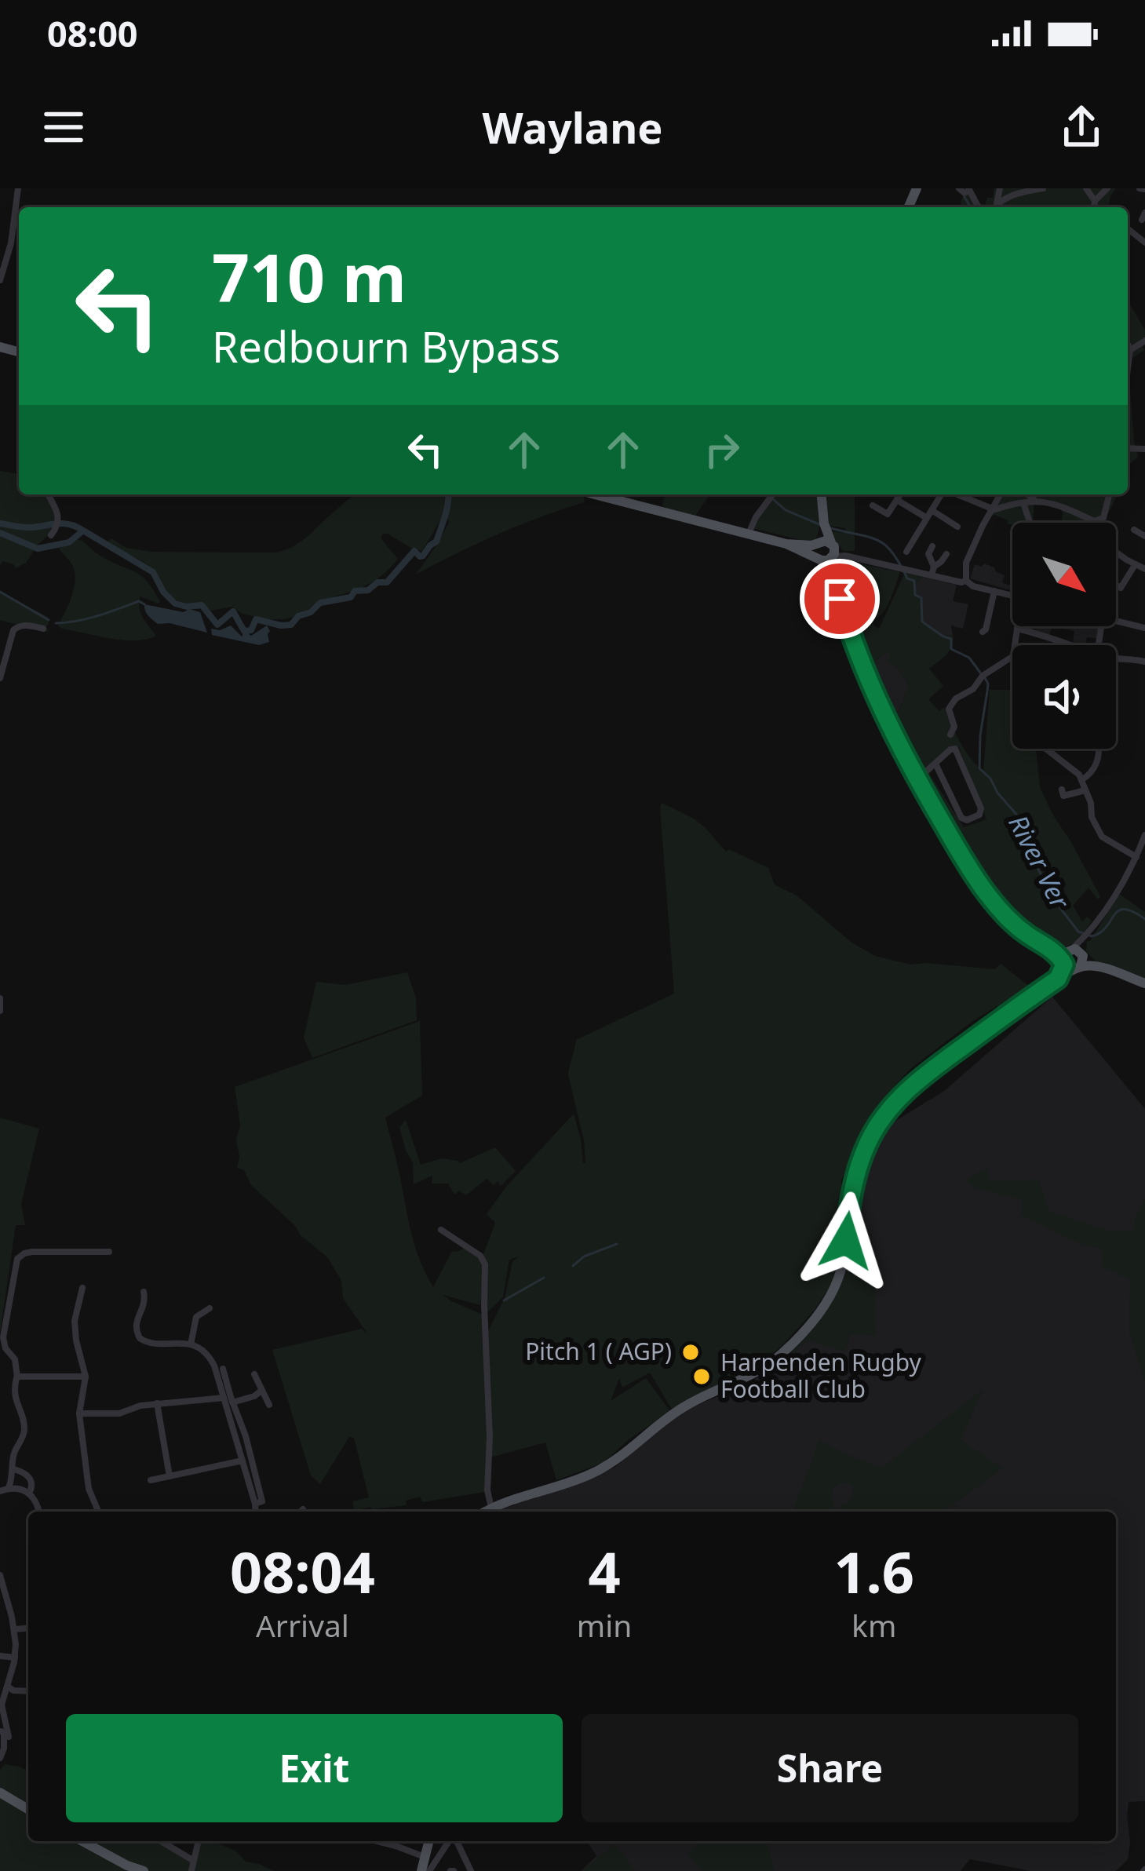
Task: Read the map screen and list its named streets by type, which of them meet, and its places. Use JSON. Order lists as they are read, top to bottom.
{
  "water": ["River Ver"],
  "places": ["Pitch 1 ( AGP)", "Harpenden Rugby Football Club"],
  "north": "bottom right",
  "page": {
    "status": "08:00",
    "header": "Waylane",
    "turn": ["710 m", "Redbourn Bypass"],
    "eta": [
      "08:04",
      "Arrival",
      "4",
      "min",
      "1.6",
      "km"
    ],
    "buttons": ["Exit", "Share"]
  }
}
